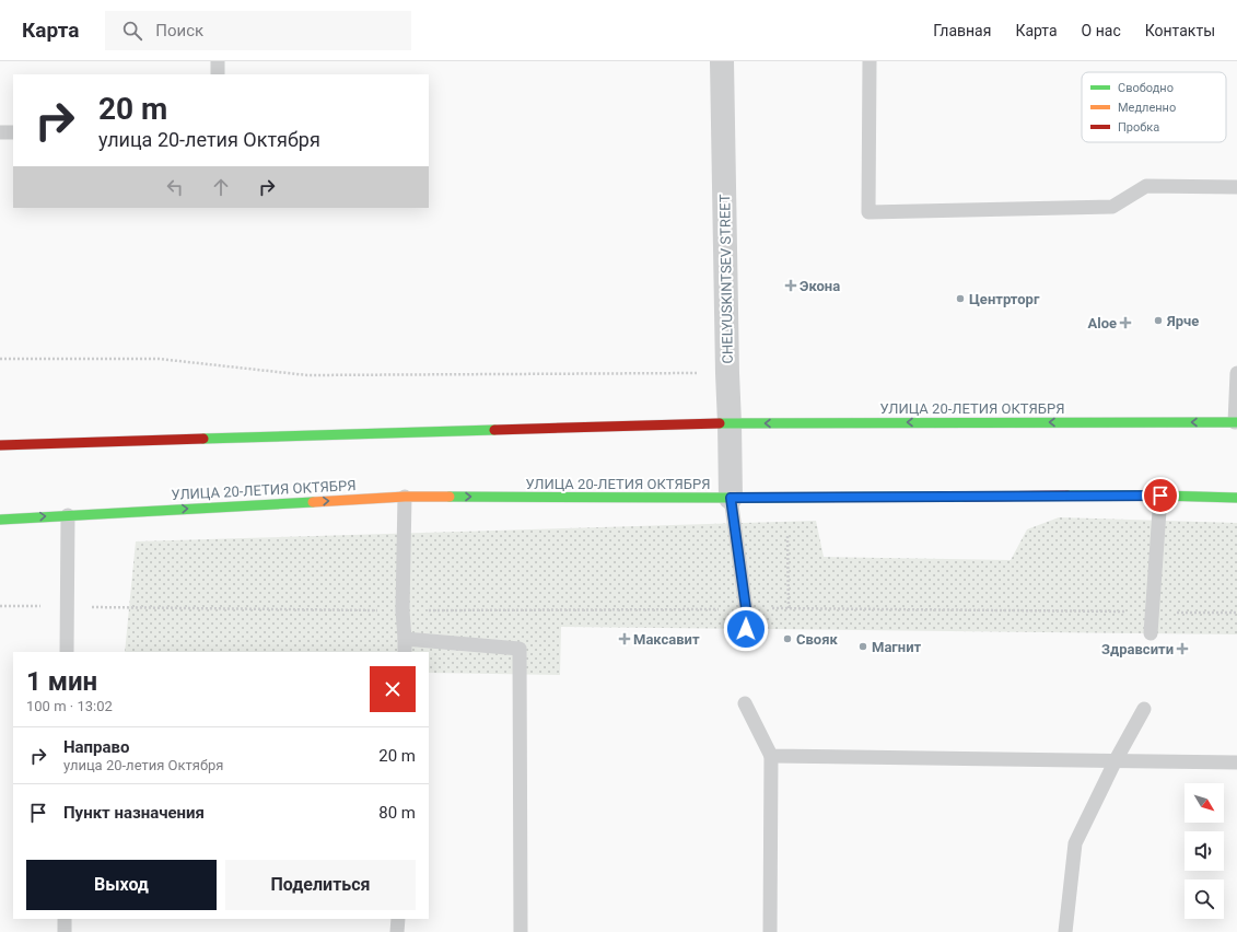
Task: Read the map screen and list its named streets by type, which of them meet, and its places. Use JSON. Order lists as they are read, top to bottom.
{
  "streets": {
    "main road": ["УЛИЦА 20-ЛЕТИЯ ОКТЯБРЯ"],
    "street": ["CHELYUSKINTSEV STREET"]
  },
  "crossings": [
    ["CHELYUSKINTSEV STREET", "УЛИЦА 20-ЛЕТИЯ ОКТЯБРЯ"]
  ],
  "places": {
    "health": [
      "Экона",
      "Aloe",
      "Максавит",
      "Здравсити"
    ],
    "other": [
      "Центрторг",
      "Ярче",
      "Свояк",
      "Магнит"
    ]
  },
  "legend": ["Свободно", "Медленно", "Пробка"],
  "north": "bottom right",
  "page": {
    "header": "Карта",
    "search": "Поиск",
    "nav": [
      "Главная",
      "Карта",
      "О нас",
      "Контакты"
    ],
    "turn": ["20 m", "улица 20-летия Октября"],
    "heading": ["1 мин", "100 m · 13:02"],
    "list": [
      {
        "name": "Направо",
        "note": "улица 20-летия Октября",
        "value": "20 m"
      },
      {
        "name": "Пункт назначения",
        "value": "80 m"
      }
    ],
    "buttons": ["Выход", "Поделиться"]
  }
}
